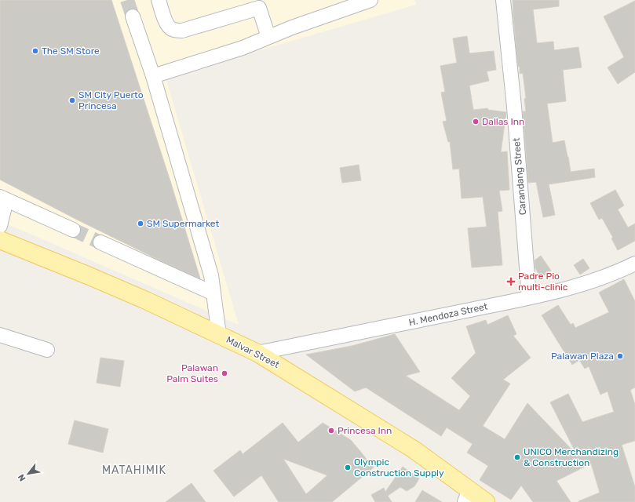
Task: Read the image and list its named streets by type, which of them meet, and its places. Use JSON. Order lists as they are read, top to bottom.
{
  "streets": {
    "main road": ["Malvar Street"],
    "street": ["Carandang Street", "H. Mendoza Street"]
  },
  "crossings": [
    ["Carandang Street", "H. Mendoza Street"],
    ["H. Mendoza Street", "Malvar Street"]
  ],
  "districts": ["MATAHIMIK"],
  "places": {
    "other": [
      "The SM Store",
      "SM City Puerto Princesa",
      "Dallas Inn",
      "SM Supermarket",
      "Palawan Plaza",
      "Palawan Palm Suites",
      "Princesa Inn",
      "UNICO Merchandizing & Construction",
      "Olympic Construction Supply"
    ],
    "health": ["Padre Pio multi-clinic"]
  },
  "north": "bottom left"
}
